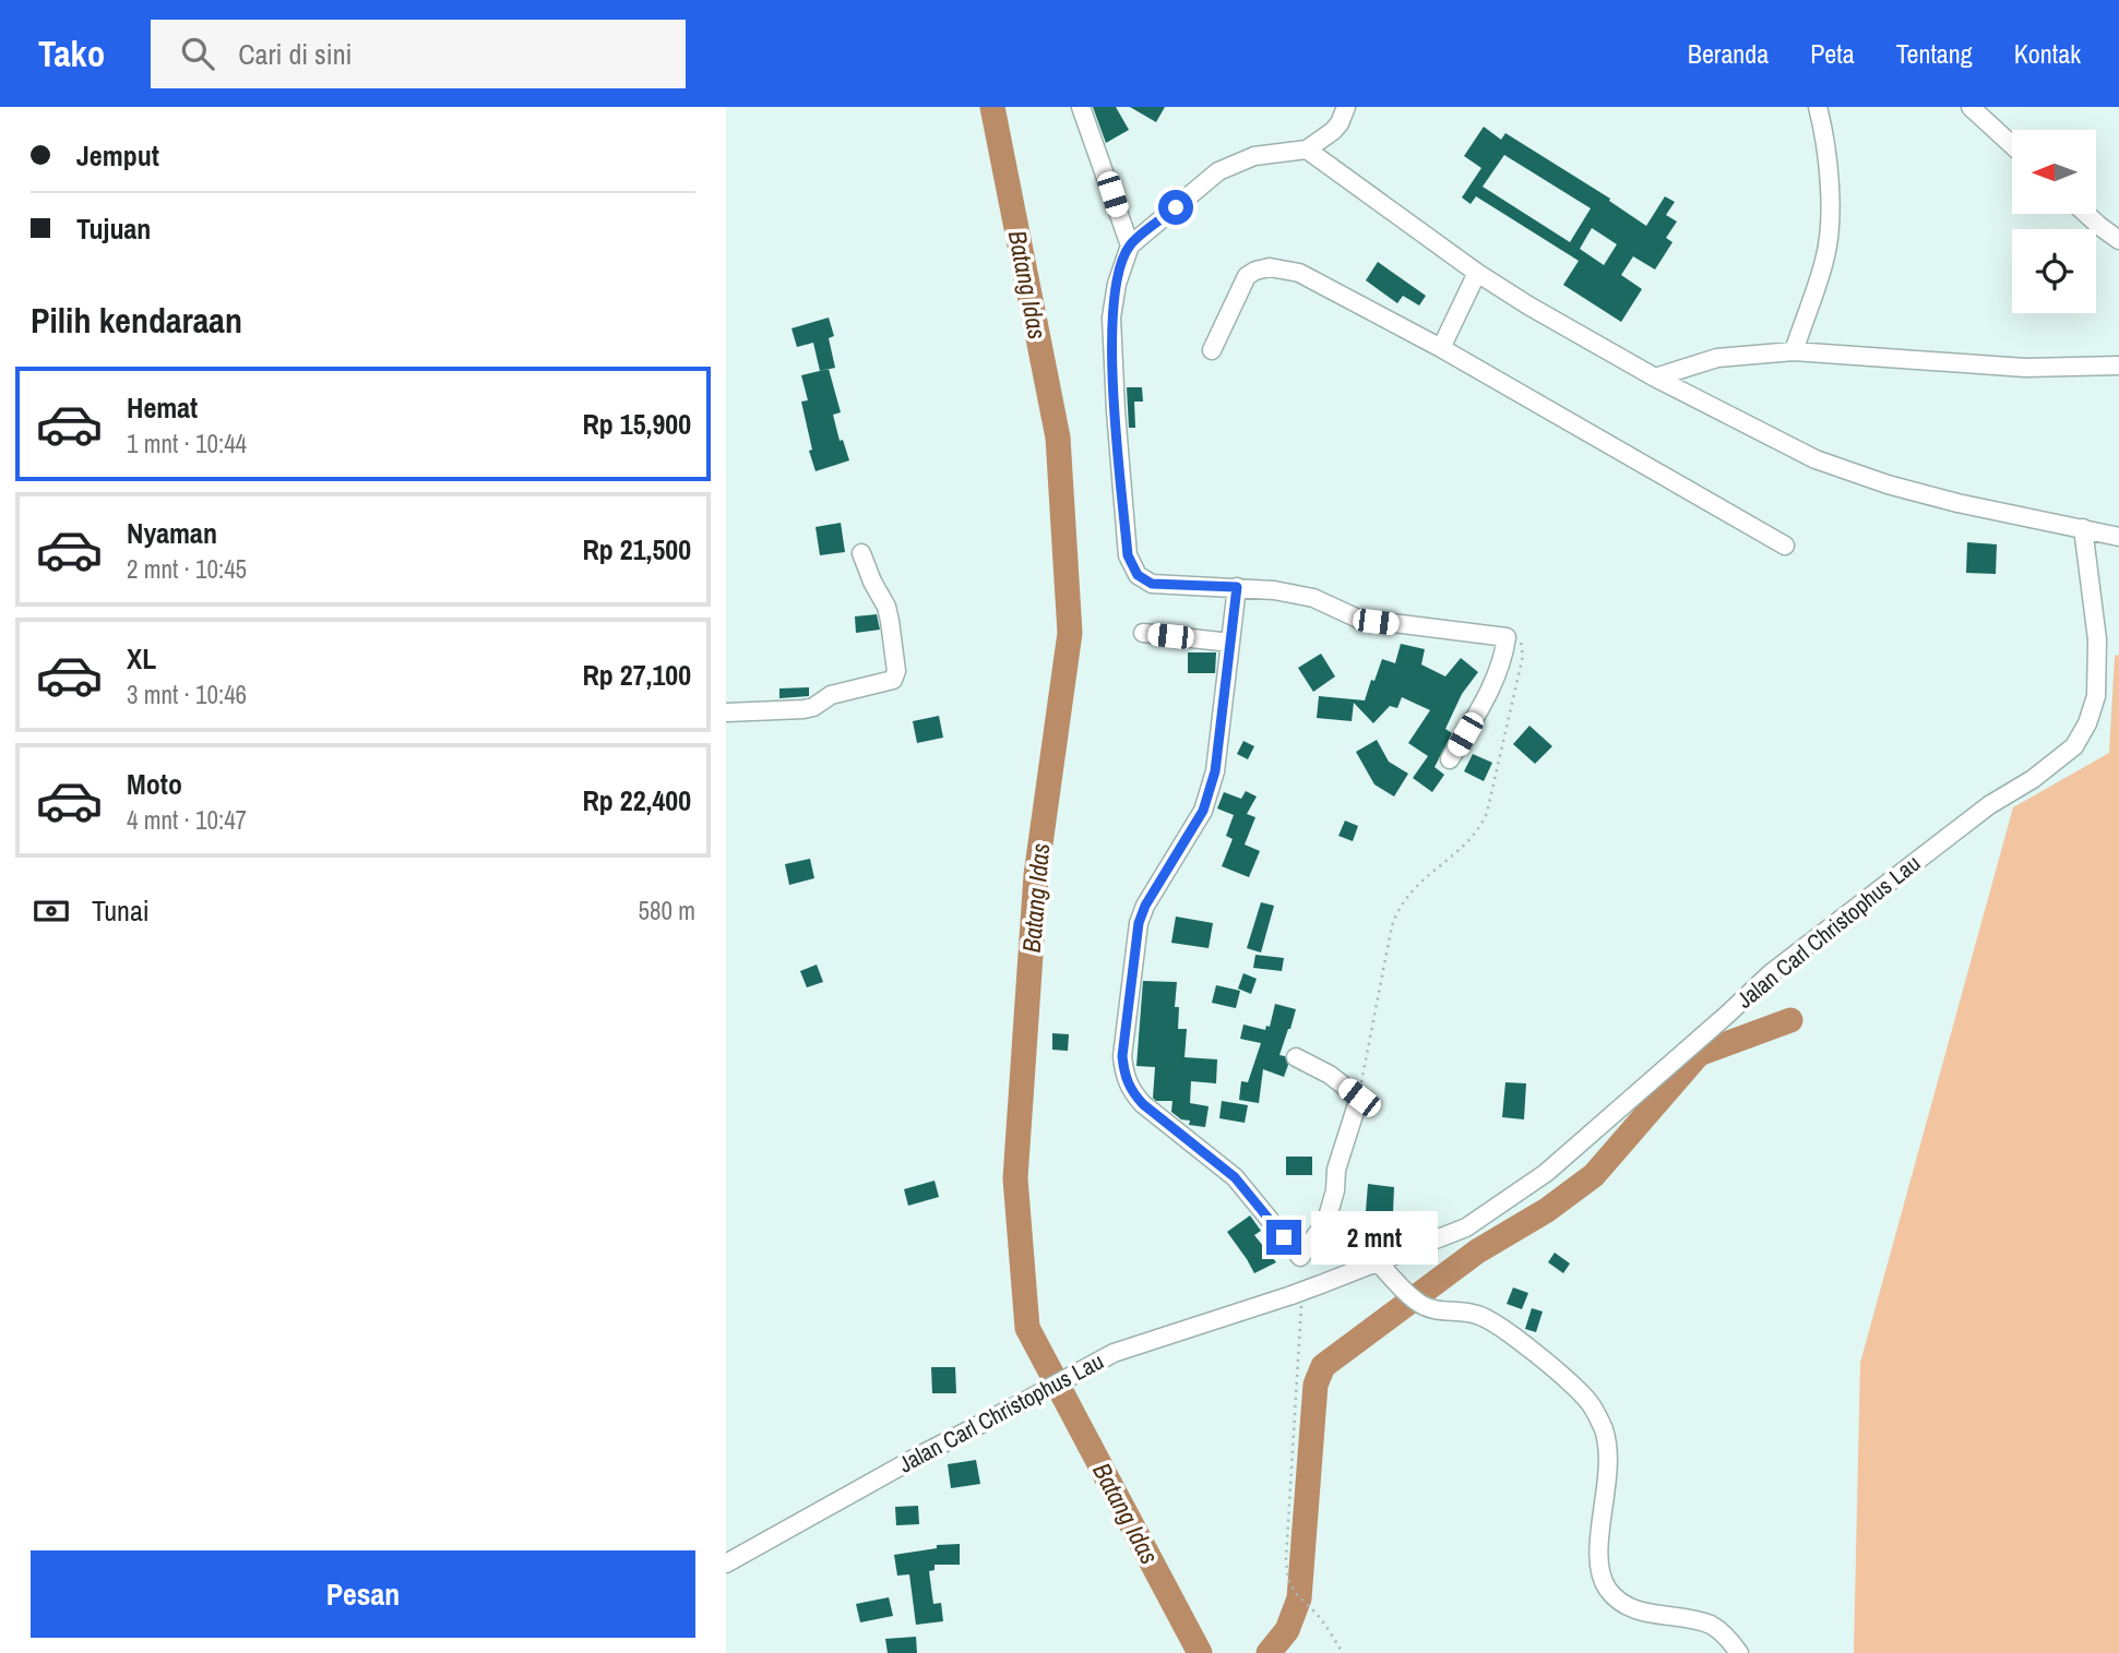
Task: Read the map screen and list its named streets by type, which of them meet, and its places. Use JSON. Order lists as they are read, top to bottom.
{
  "streets": {
    "street": ["Jalan Carl Christophus Lau"]
  },
  "water": ["Batang Idas"],
  "north": "left",
  "page": {
    "header": "Tako",
    "search": "Cari di sini",
    "nav": [
      "Beranda",
      "Peta",
      "Tentang",
      "Kontak"
    ],
    "banner": ["Jemput", "Tujuan"],
    "heading": "Pilih kendaraan",
    "list": [
      {
        "name": "Hemat",
        "note": "1 mnt · 10:44",
        "value": "Rp 15,900"
      },
      {
        "name": "Nyaman",
        "note": "2 mnt · 10:45",
        "value": "Rp 21,500"
      },
      {
        "name": "XL",
        "note": "3 mnt · 10:46",
        "value": "Rp 27,100"
      },
      {
        "name": "Moto",
        "note": "4 mnt · 10:47",
        "value": "Rp 22,400"
      }
    ],
    "pay": ["Tunai", "580 m"],
    "bubble": "2 mnt",
    "buttons": "Pesan"
  }
}
